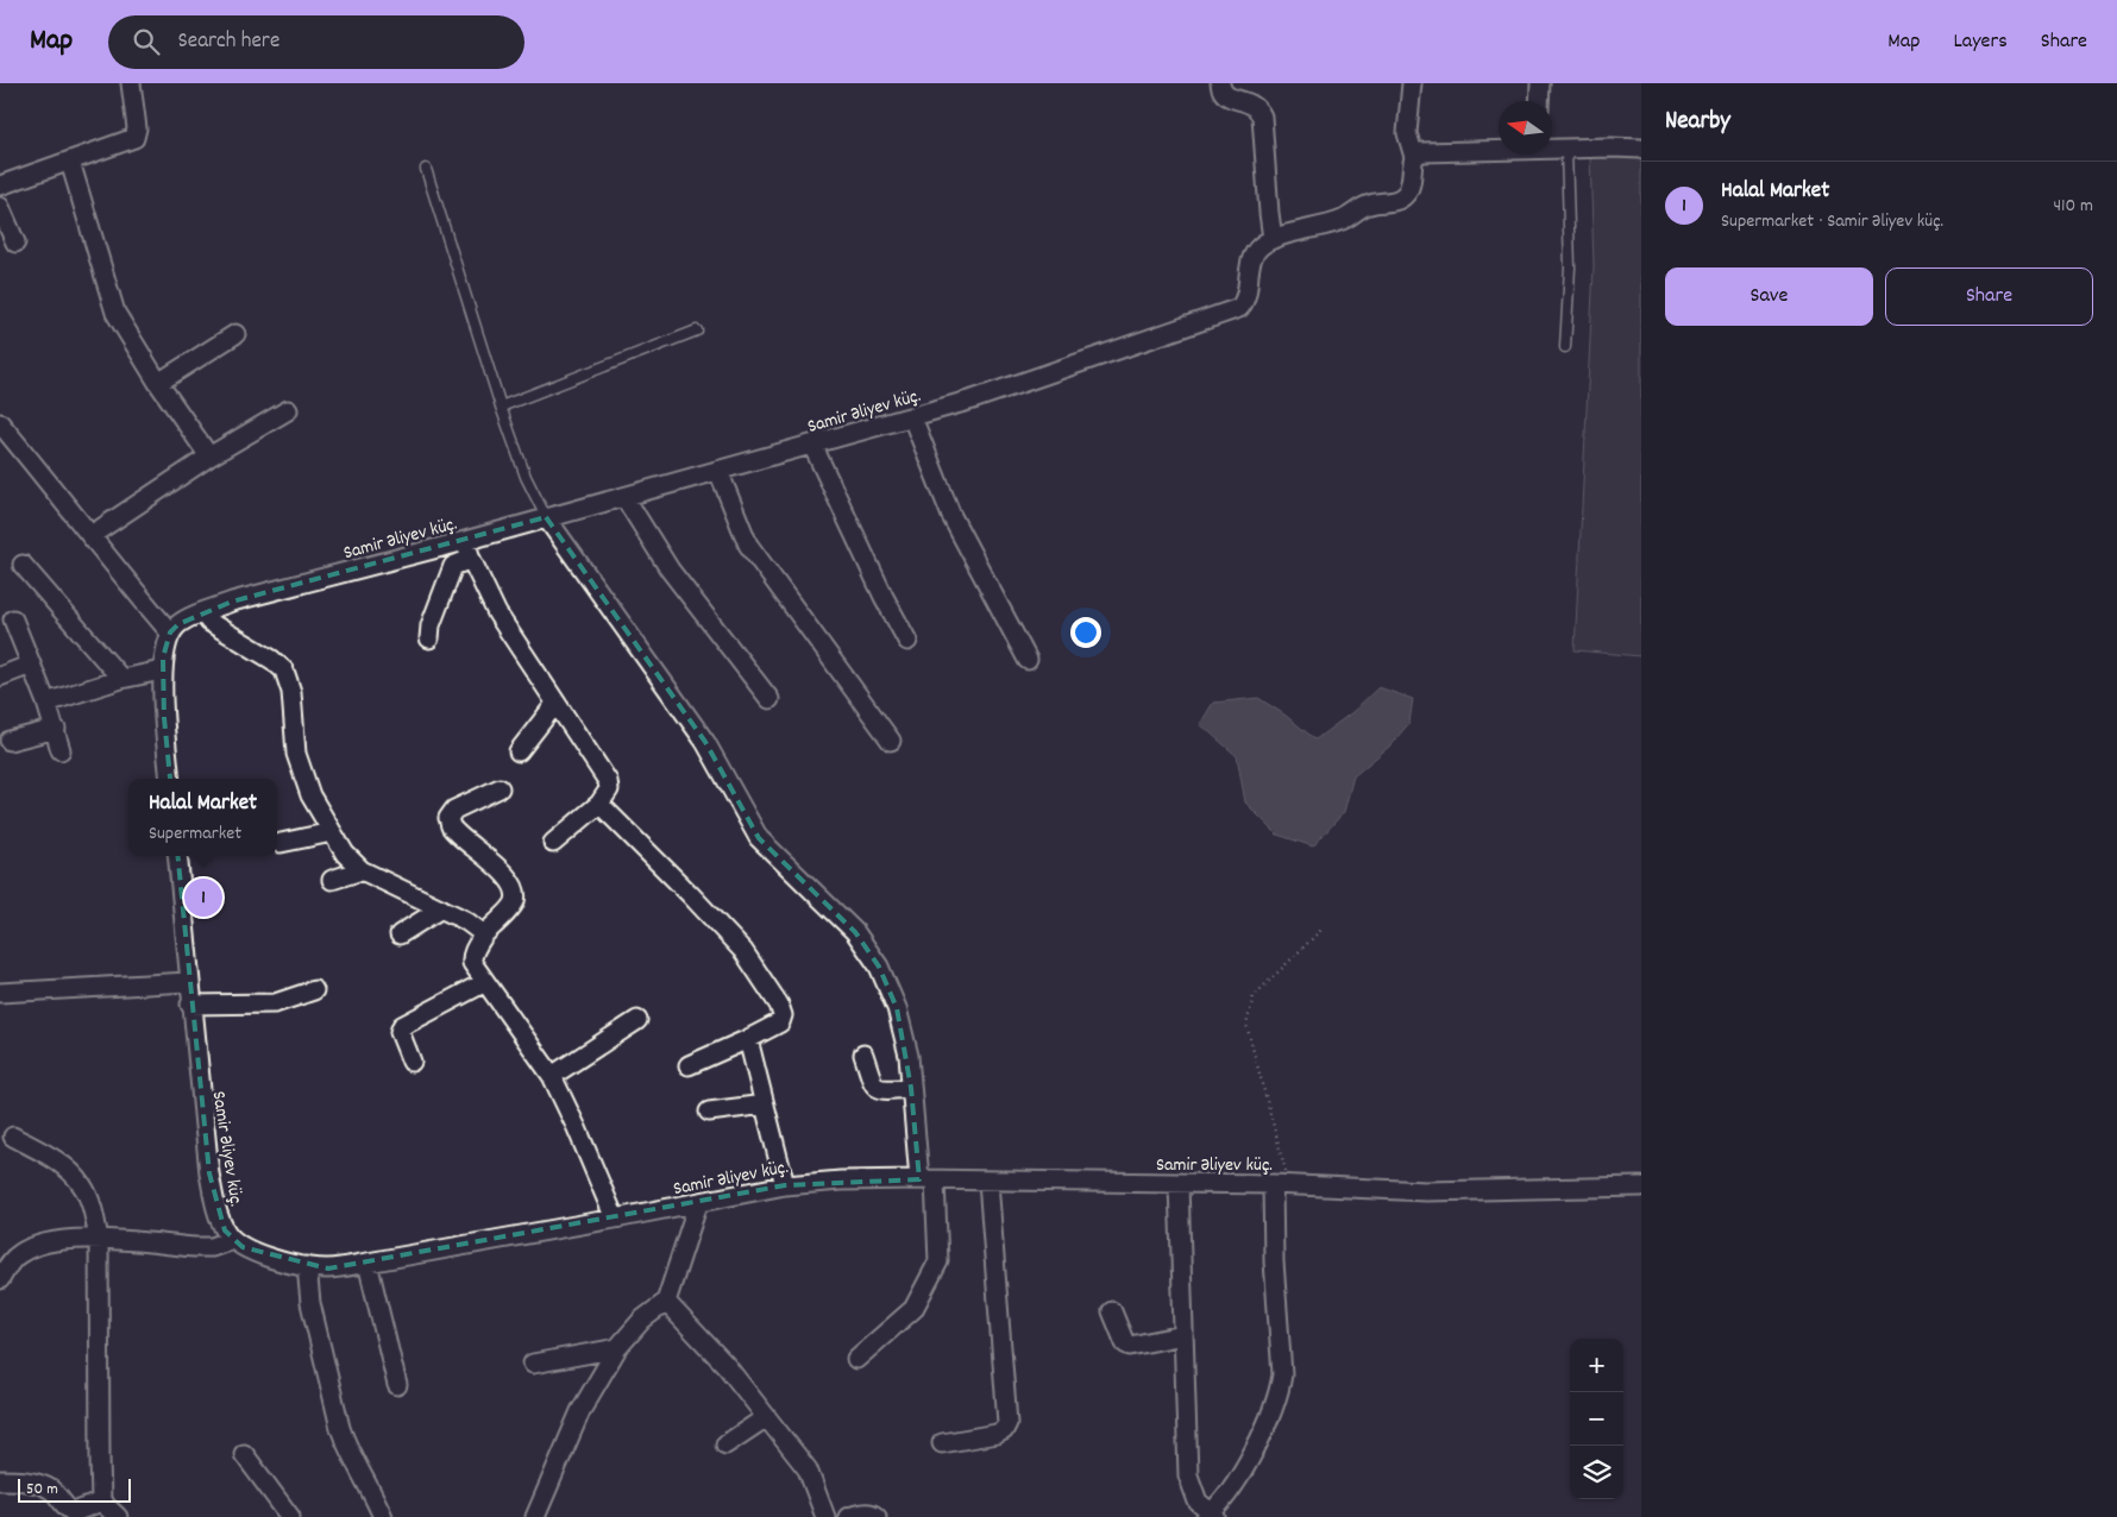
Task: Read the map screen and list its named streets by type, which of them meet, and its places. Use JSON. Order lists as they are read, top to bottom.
{
  "streets": {
    "street": ["Samir Əliyev küç."]
  },
  "scale_bar": "50 m",
  "north": "left",
  "page": {
    "header": "Map",
    "search": "Search here",
    "nav": ["Map", "Layers", "Share"],
    "heading": "Nearby",
    "list": [
      {
        "mark": "1",
        "name": "Halal Market",
        "note": "Supermarket · Samir Əliyev küç.",
        "value": "410 m"
      }
    ],
    "buttons": ["Save", "Share"],
    "popup": ["Halal Market", "Supermarket"],
    "pins": "1",
    "map_buttons": ["+", "−"],
    "scale": "50 m"
  }
}
